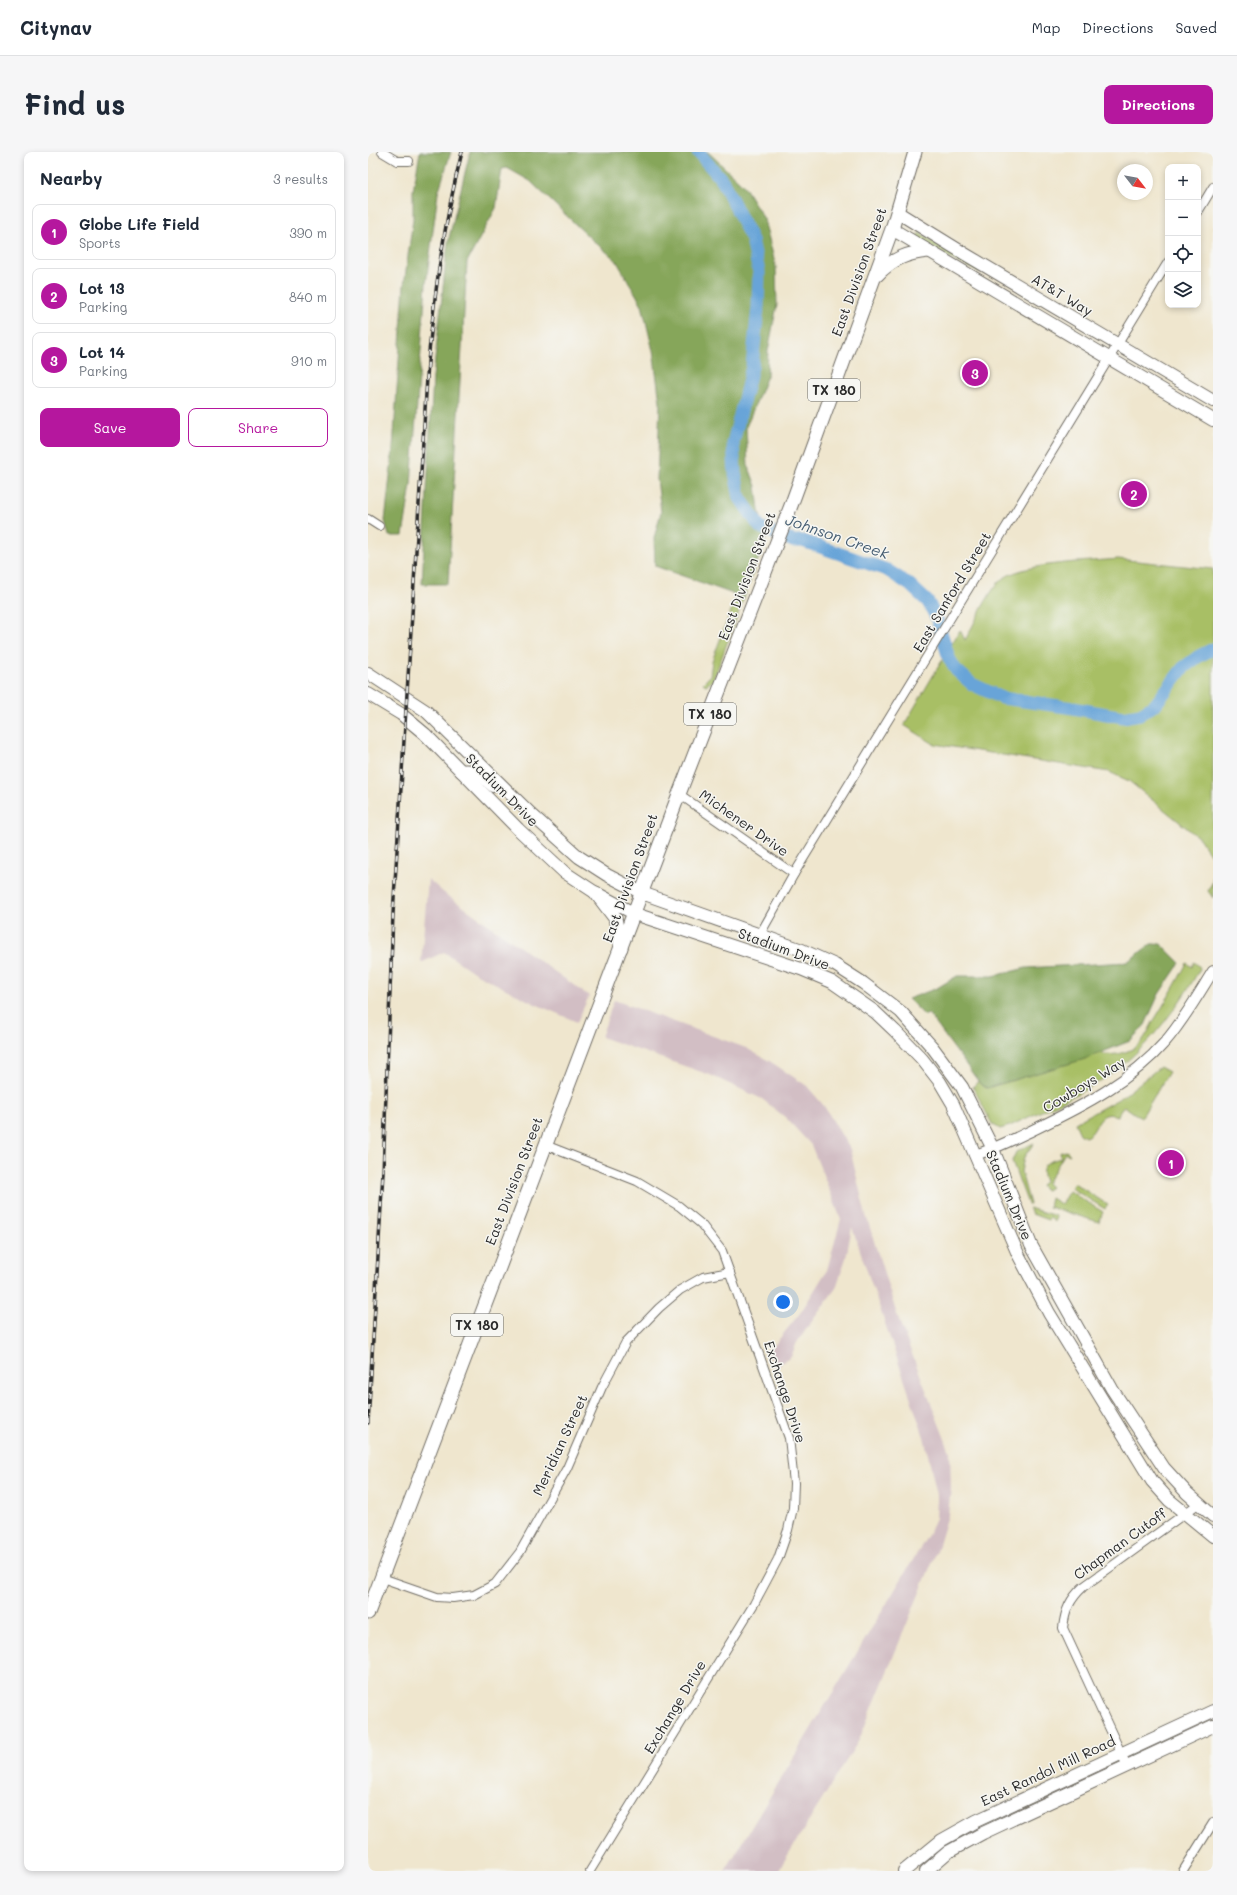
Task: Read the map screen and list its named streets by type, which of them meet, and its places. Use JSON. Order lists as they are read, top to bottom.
{
  "streets": {
    "main road": [
      "East Division Street",
      "AT&T Way",
      "TX 180",
      "Stadium Drive",
      "East Randol Mill Road"
    ],
    "street": [
      "East Sanford Street",
      "Michener Drive",
      "Cowboys Way",
      "Exchange Drive",
      "Meridian Street",
      "Chapman Cutoff"
    ]
  },
  "crossings": [
    ["East Division Street", "AT&T Way"],
    ["East Division Street", "Stadium Drive"],
    ["East Division Street", "Michener Drive"],
    ["East Division Street", "Exchange Drive"],
    ["East Division Street", "Meridian Street"],
    ["AT&T Way", "East Sanford Street"],
    ["East Sanford Street", "Stadium Drive"],
    ["East Sanford Street", "Michener Drive"],
    ["Stadium Drive", "Cowboys Way"],
    ["Stadium Drive", "Chapman Cutoff"],
    ["Exchange Drive", "Meridian Street"],
    ["Chapman Cutoff", "East Randol Mill Road"]
  ],
  "water": ["Johnson Creek"],
  "north": "bottom right",
  "page": {
    "header": "Citynav",
    "nav": ["Map", "Directions", "Saved"],
    "buttons": [
      "Directions",
      ["Save", "Share"]
    ],
    "title": "Find us",
    "heading": ["Nearby", "3 results"],
    "map_buttons": ["+", "−"],
    "list": [
      {
        "mark": "1",
        "name": "Globe Life Field",
        "note": "Sports",
        "value": "390 m"
      },
      {
        "mark": "2",
        "name": "Lot 13",
        "note": "Parking",
        "value": "840 m"
      },
      {
        "mark": "3",
        "name": "Lot 14",
        "note": "Parking",
        "value": "910 m"
      }
    ],
    "pins": ["3", "2", "1"]
  }
}
